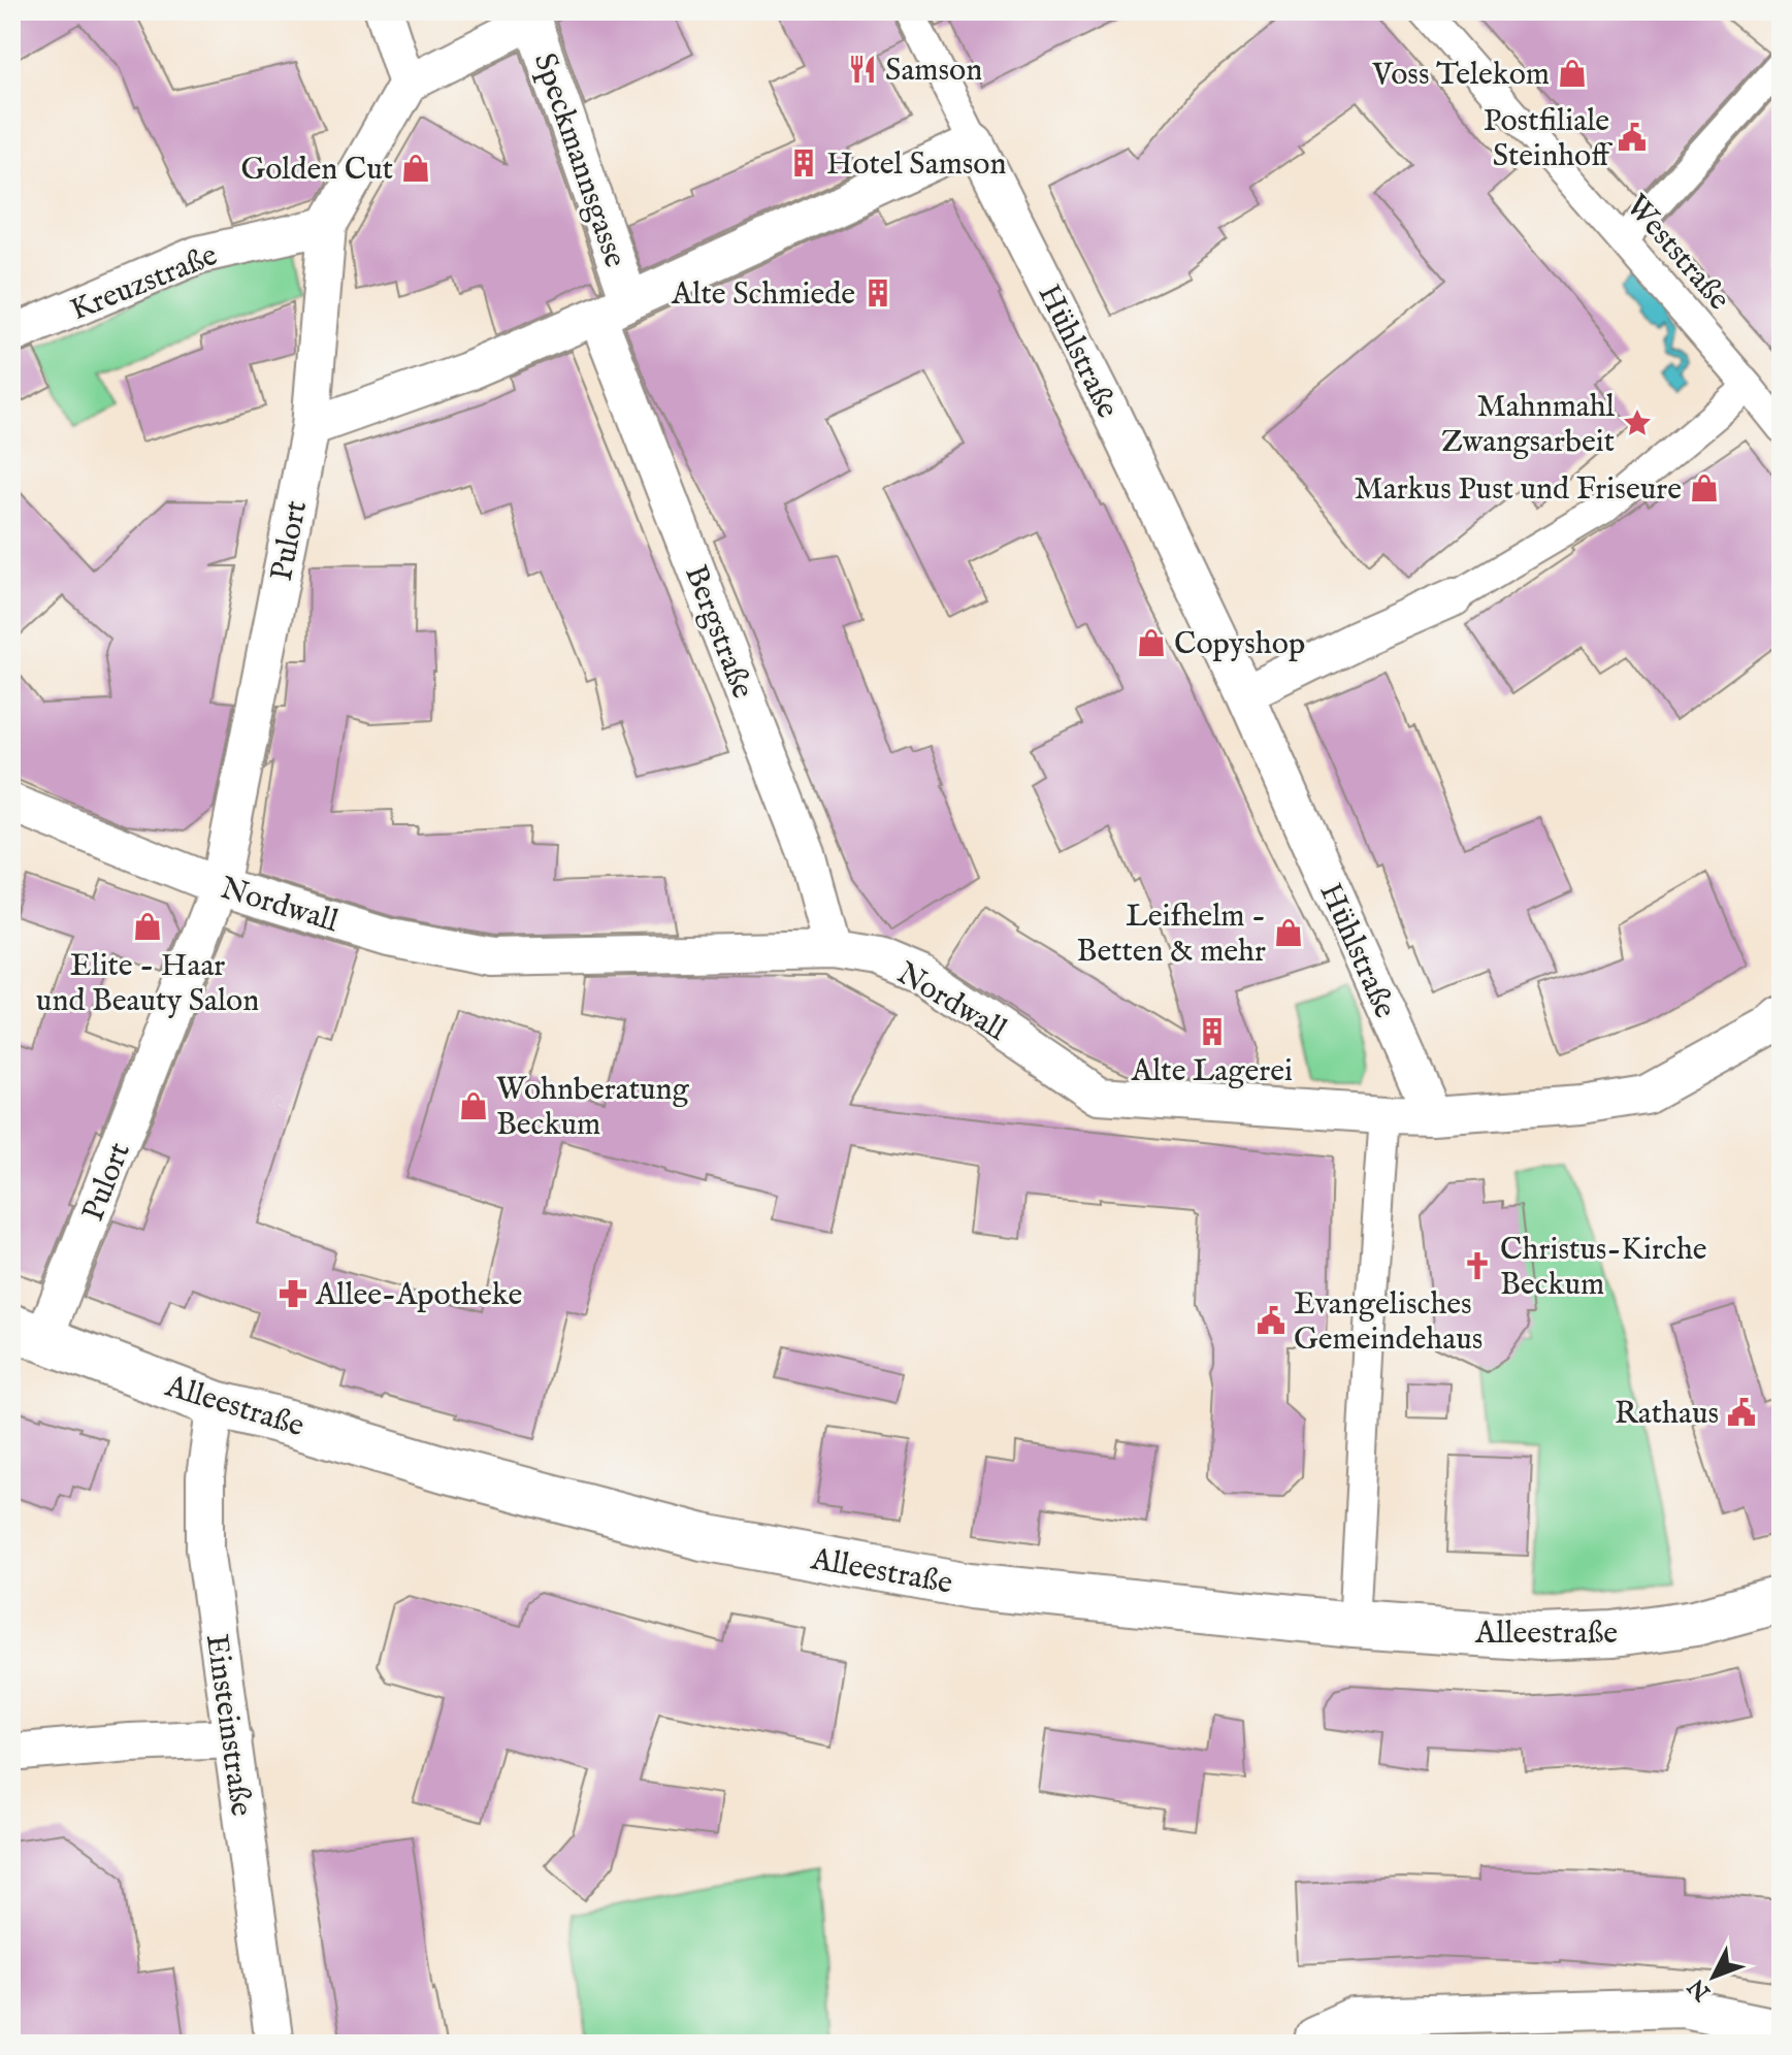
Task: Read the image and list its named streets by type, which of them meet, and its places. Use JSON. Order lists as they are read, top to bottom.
{
  "streets": {
    "main road": ["Alleestraße"],
    "street": [
      "Speckmannsgasse",
      "Weststraße",
      "Kreuzstraße",
      "Hühlstraße",
      "Pulort",
      "Bergstraße",
      "Nordwall",
      "Einsteinstraße"
    ]
  },
  "crossings": [
    ["Speckmannsgasse", "Bergstraße"],
    ["Kreuzstraße", "Pulort"],
    ["Hühlstraße", "Nordwall"],
    ["Pulort", "Nordwall"],
    ["Pulort", "Alleestraße"],
    ["Bergstraße", "Nordwall"],
    ["Alleestraße", "Einsteinstraße"]
  ],
  "places": {
    "restaurant": ["Samson"],
    "shop": [
      "Voss Telekom",
      "Golden Cut",
      "Markus Pust und Friseure",
      "Copyshop",
      "Elite - Haar und Beauty Salon",
      "Leifhelm - Betten & mehr",
      "Wohnberatung Beckum"
    ],
    "public building": ["Postfiliale Steinhoff", "Evangelisches Gemeindehaus", "Rathaus"],
    "building": ["Hotel Samson", "Alte Schmiede", "Alte Lagerei"],
    "place": ["Mahnmahl Zwangsarbeit"],
    "church": ["Christus-Kirche Beckum"],
    "pharmacy": ["Allee-Apotheke"]
  },
  "north": "bottom left"
}
